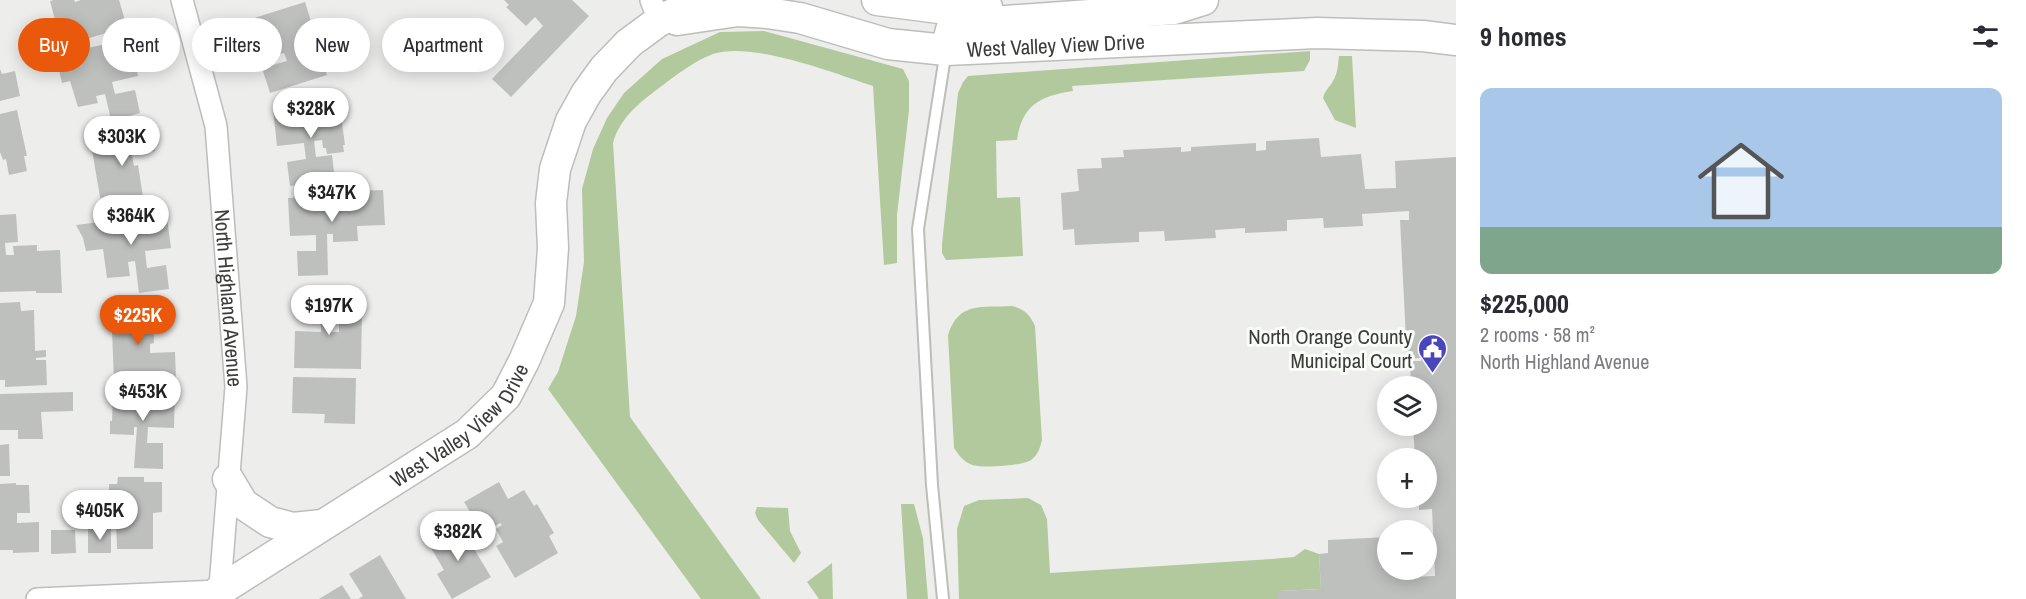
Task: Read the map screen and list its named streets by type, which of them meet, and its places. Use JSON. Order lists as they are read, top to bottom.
{
  "streets": {
    "street": ["West Valley View Drive", "North Highland Avenue"]
  },
  "crossings": [
    ["West Valley View Drive", "North Highland Avenue"]
  ],
  "places": {
    "public building": ["North Orange County Municipal Court"]
  },
  "page": {
    "heading": "9 homes",
    "chip": [
      "Buy",
      "Rent",
      "Filters",
      "New",
      "Apartment"
    ],
    "list": [
      {
        "name": "$225,000",
        "note": "2 rooms · 58 m² · North Highland Avenue"
      }
    ],
    "price": [
      "$328K",
      "$303K",
      "$347K",
      "$364K",
      "$197K",
      "$225K",
      "$453K",
      "$405K",
      "$382K"
    ],
    "map_buttons": ["+", "−"]
  }
}
